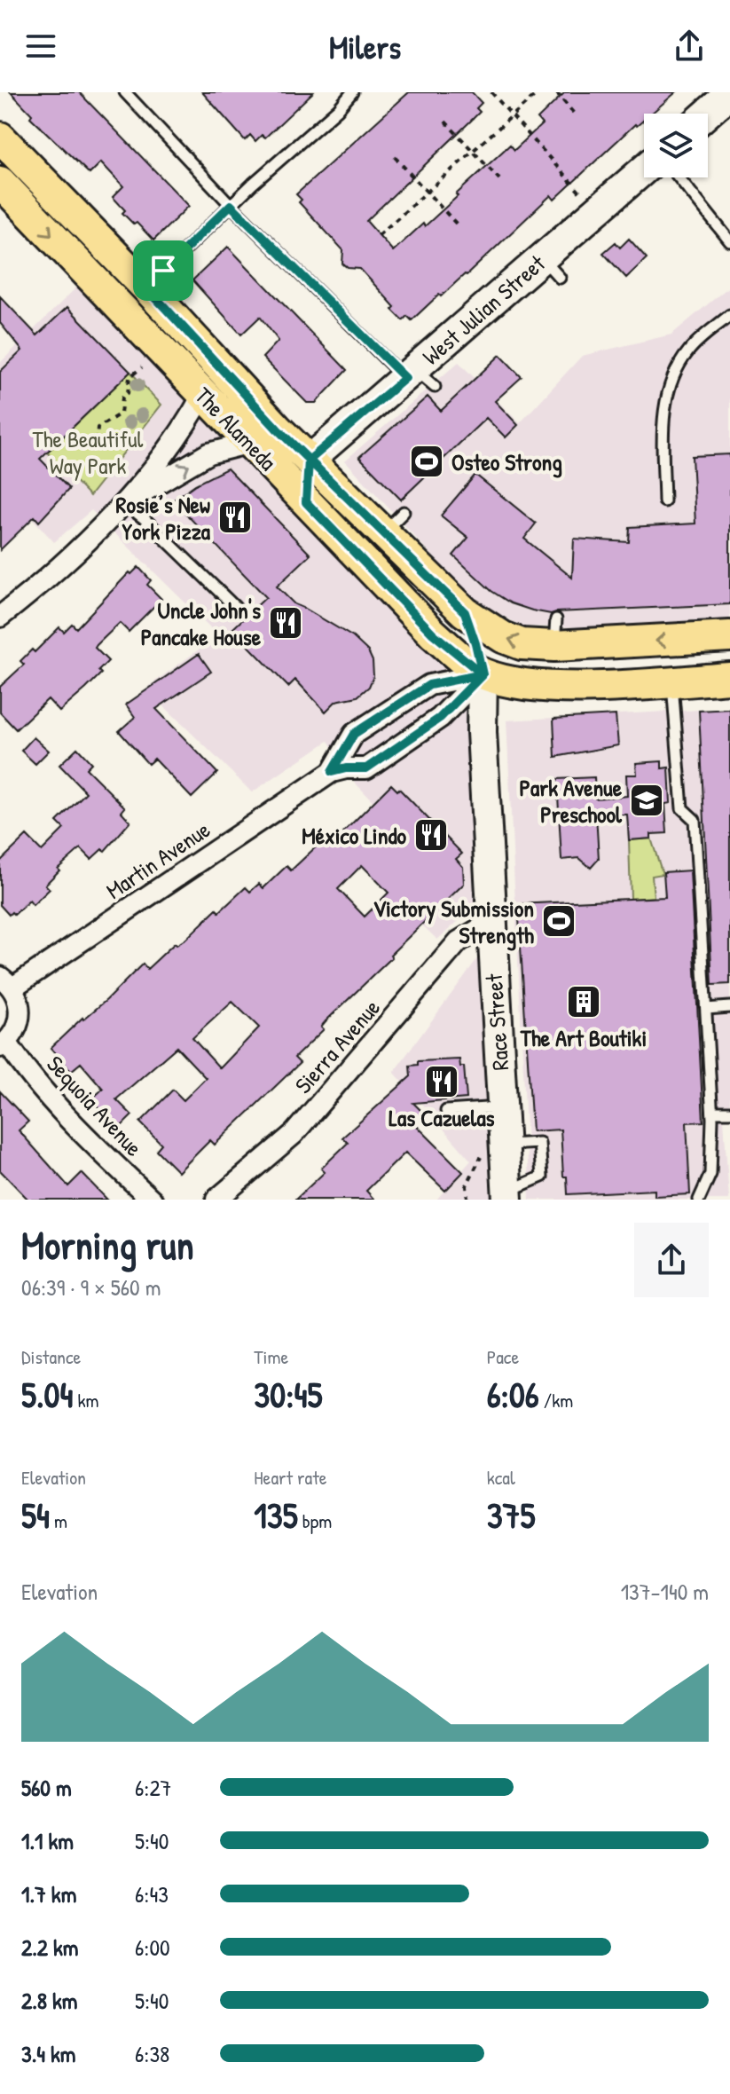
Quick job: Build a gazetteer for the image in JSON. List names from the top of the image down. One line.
{"streets":{"main road":["West Julian Street","The Alameda","Race Street"],"street":["Martin Avenue","Sierra Avenue","Sequoia Avenue"]},"crossings":[["West Julian Street","The Alameda"],["The Alameda","Martin Avenue"],["The Alameda","Race Street"],["Martin Avenue","Race Street"],["Race Street","Sierra Avenue"]],"parks":["The Beautiful Way Park"],"places":{"sports":["Osteo Strong","Victory Submission Strength"],"restaurant":["Rosie’s New York Pizza","Uncle John's Pancake House","México Lindo","Las Cazuelas"],"school or university":["Park Avenue Preschool"],"building":["The Art Boutiki"]},"page":{"header":"Milers","heading":["Morning run","06:39 · 9 × 560 m"],"stats":[["Distance","5.04 km"],["Time","30:45"],["Pace","6:06 /km"],["Elevation","54 m"],["Heart rate","135 bpm"],["kcal","375"]],"chart":["Elevation","137–140 m"],"list":[{"name":"560 m","note":"6:27"},{"name":"1.1 km","note":"5:40"},{"name":"1.7 km","note":"6:43"},{"name":"2.2 km","note":"6:00"},{"name":"2.8 km","note":"5:40"},{"name":"3.4 km","note":"6:38"}]}}
